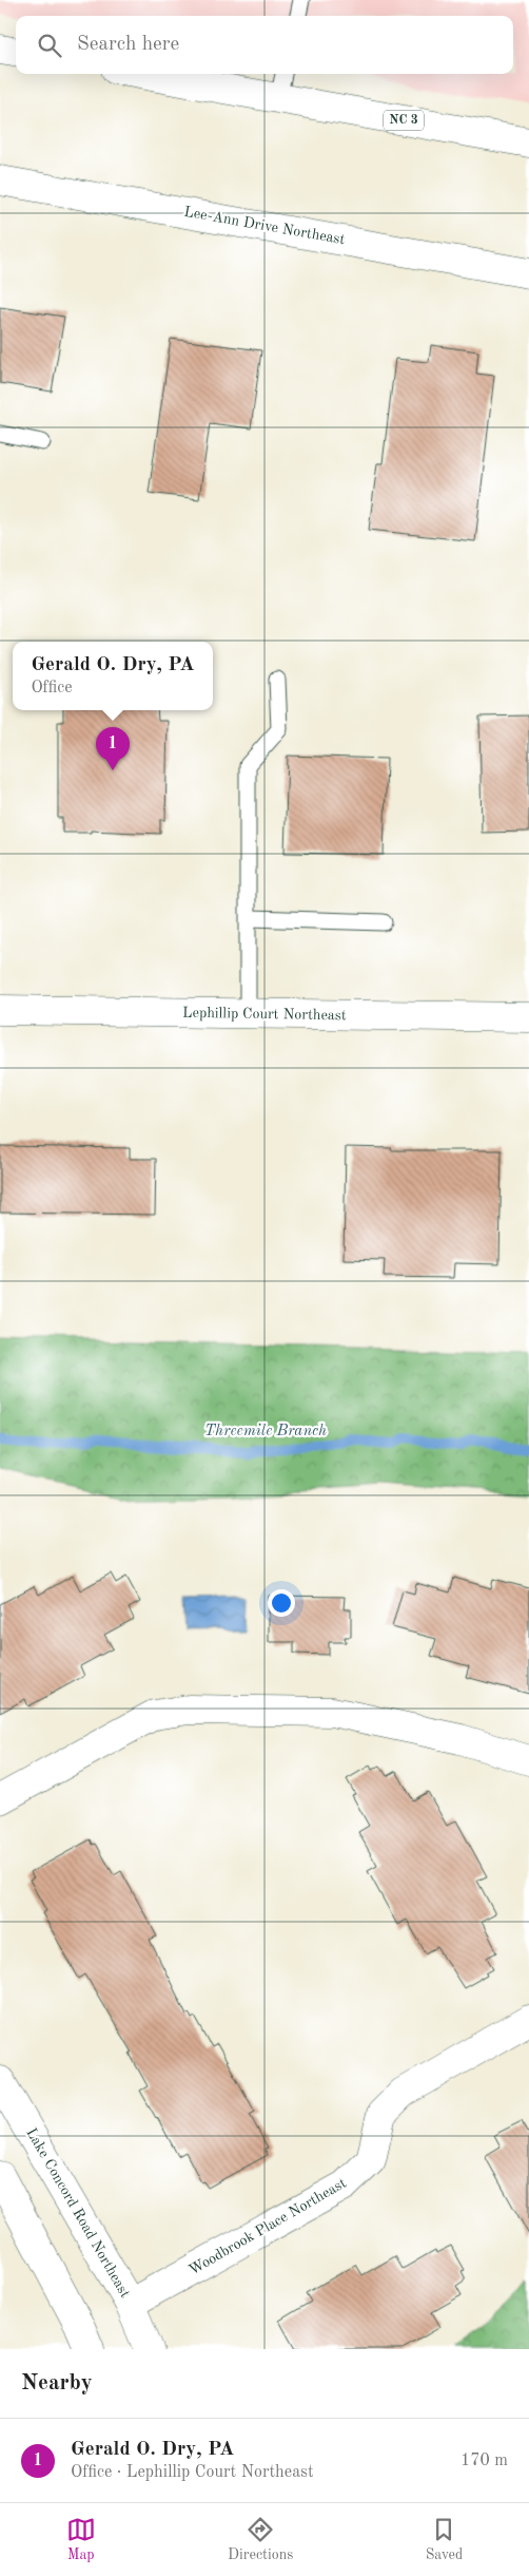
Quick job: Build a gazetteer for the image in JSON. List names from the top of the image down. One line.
{"streets":{"street":["NC 3","Lee-Ann Drive Northeast","Lephillip Court Northeast","Lake Concord Road Northeast","Woodbrook Place Northeast"]},"crossings":[["Lake Concord Road Northeast","Woodbrook Place Northeast"]],"water":["Threemile Branch"],"page":{"search":"Search here","popup":["Gerald O. Dry, PA","Office"],"pins":"1","heading":"Nearby","list":[{"mark":"1","name":"Gerald O. Dry, PA","note":"Office · Lephillip Court Northeast","value":"170 m"}],"nav":["Map","Directions","Saved"]}}
